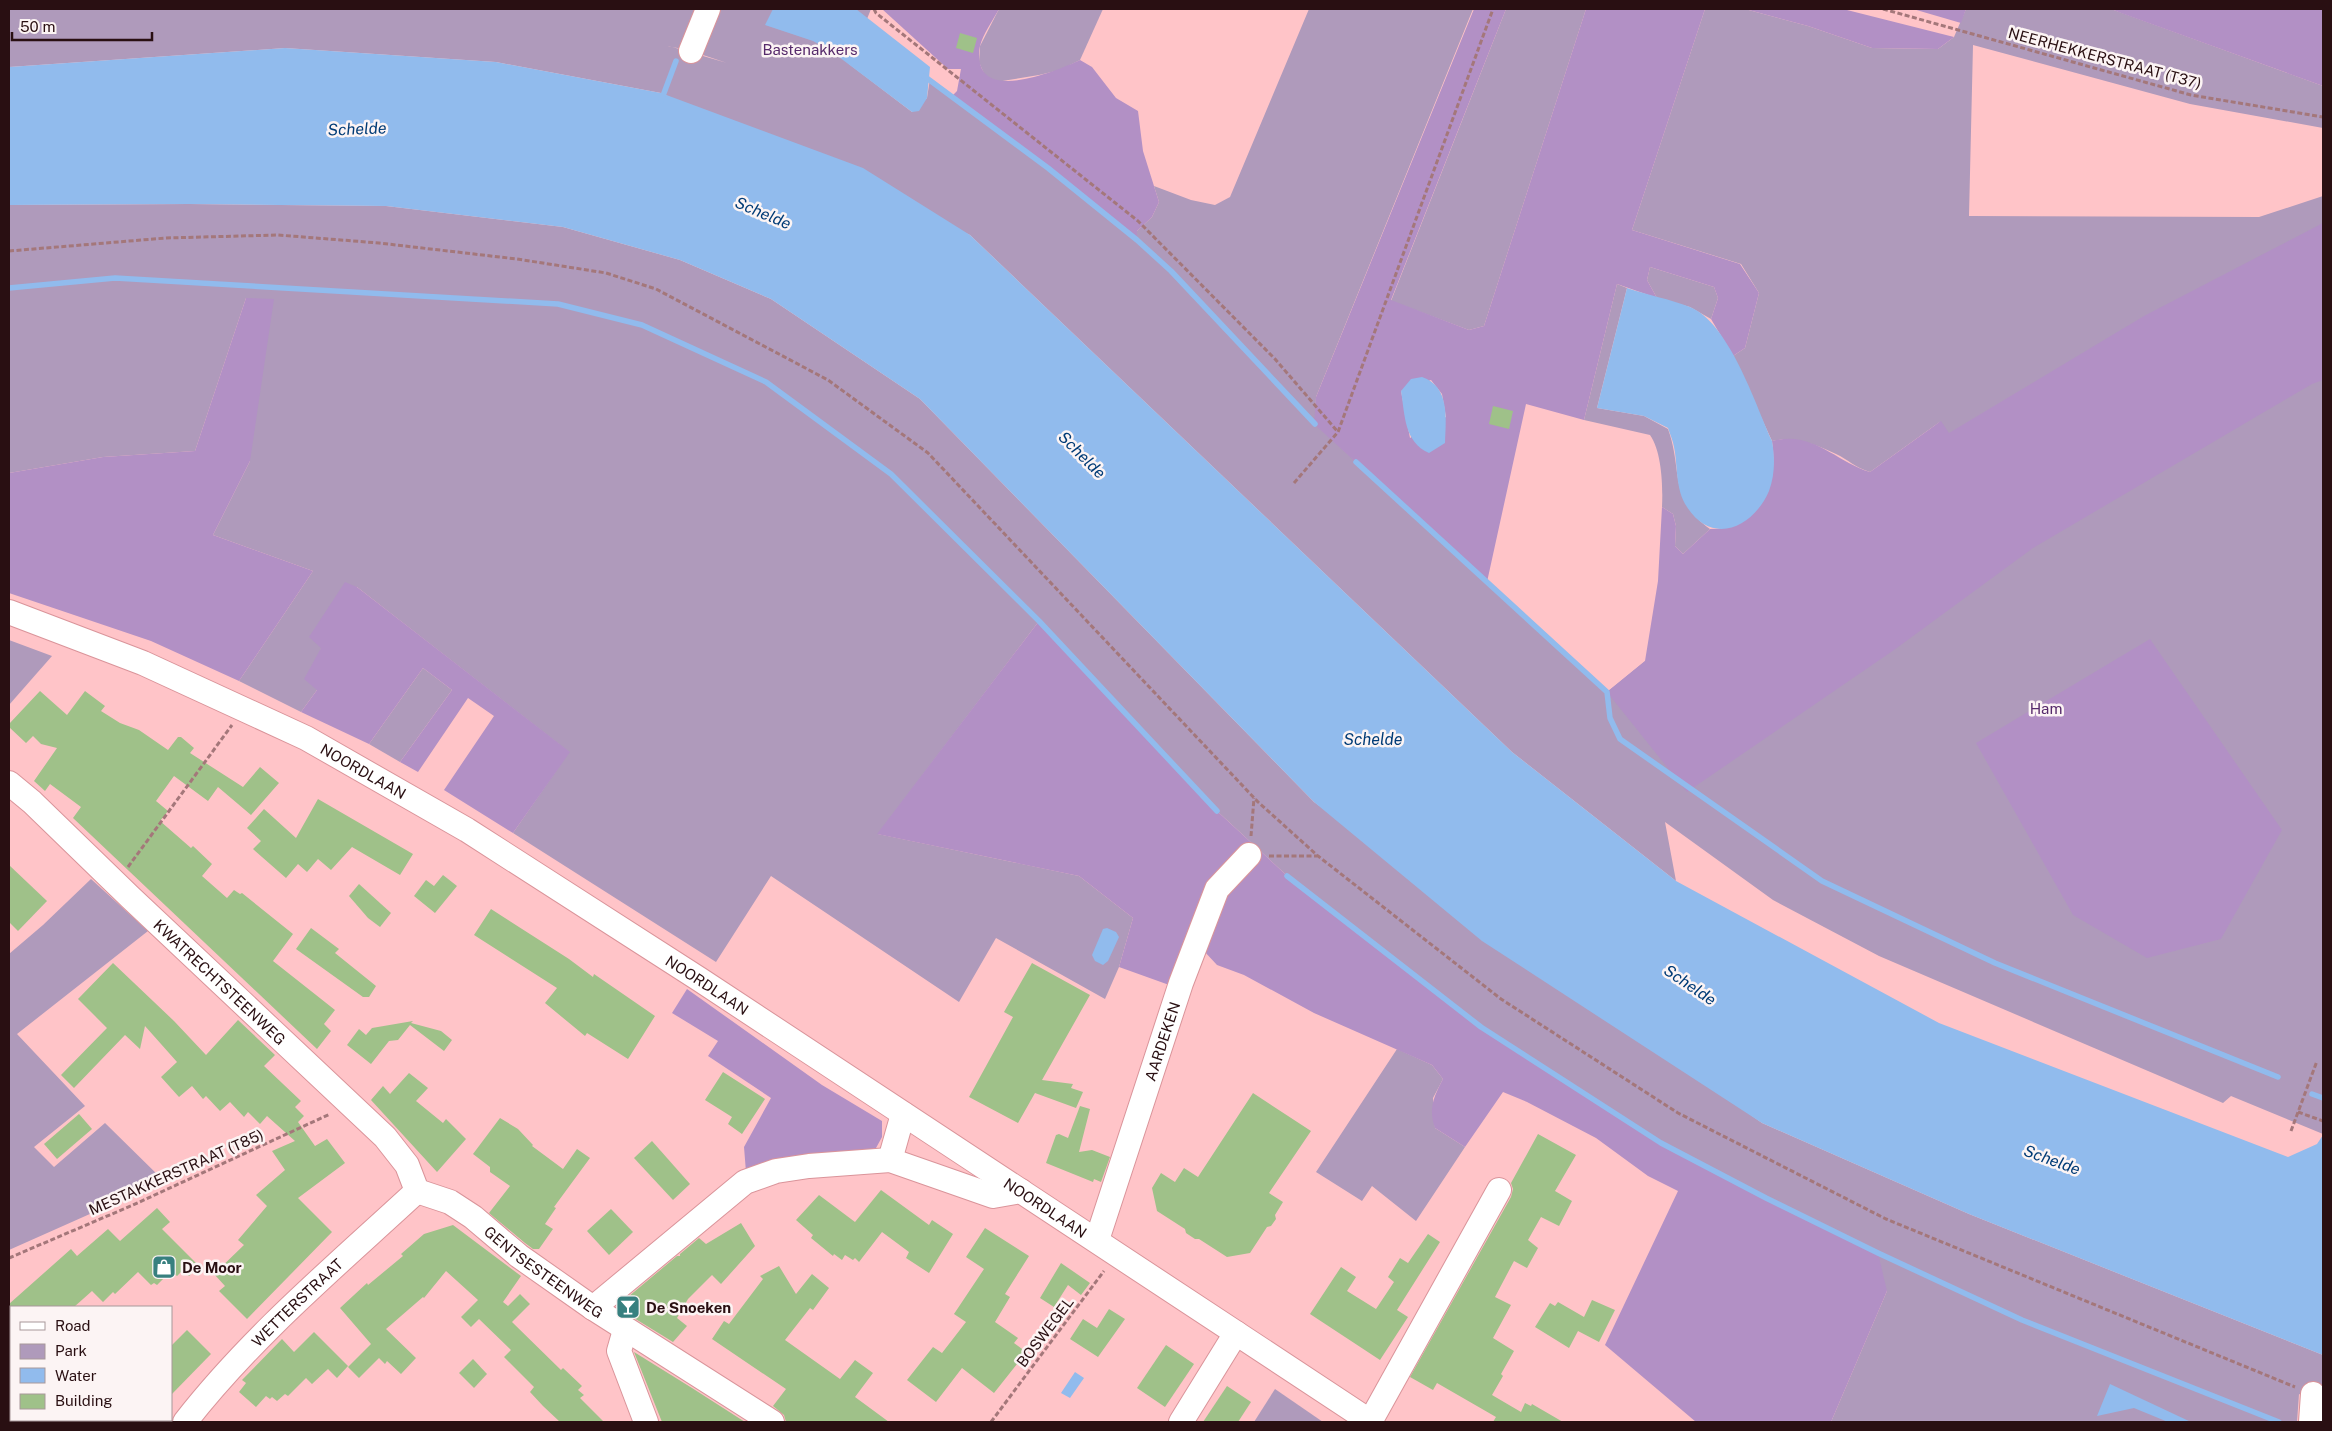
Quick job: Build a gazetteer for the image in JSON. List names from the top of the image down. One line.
{"streets":{"street":["NOORDLAAN","KWATRECHTSTEENWEG","AARDEKEN","GENTSESTEENWEG","WETTERSTRAAT"],"path":["NEERHEKKERSTRAAT (T37)","MESTAKKERSTRAAT (T85)","BOSWEGEL"]},"crossings":[["NOORDLAAN","AARDEKEN"],["NOORDLAAN","BOSWEGEL"],["KWATRECHTSTEENWEG","MESTAKKERSTRAAT (T85)"],["KWATRECHTSTEENWEG","GENTSESTEENWEG"],["KWATRECHTSTEENWEG","WETTERSTRAAT"],["GENTSESTEENWEG","WETTERSTRAAT"]],"water":["Schelde"],"parks":["Bastenakkers","Ham"],"places":{"shop":["De Moor"],"bar":["De Snoeken"]},"legend":["Road","Park","Water","Building"],"scale_bar":"50 m"}
